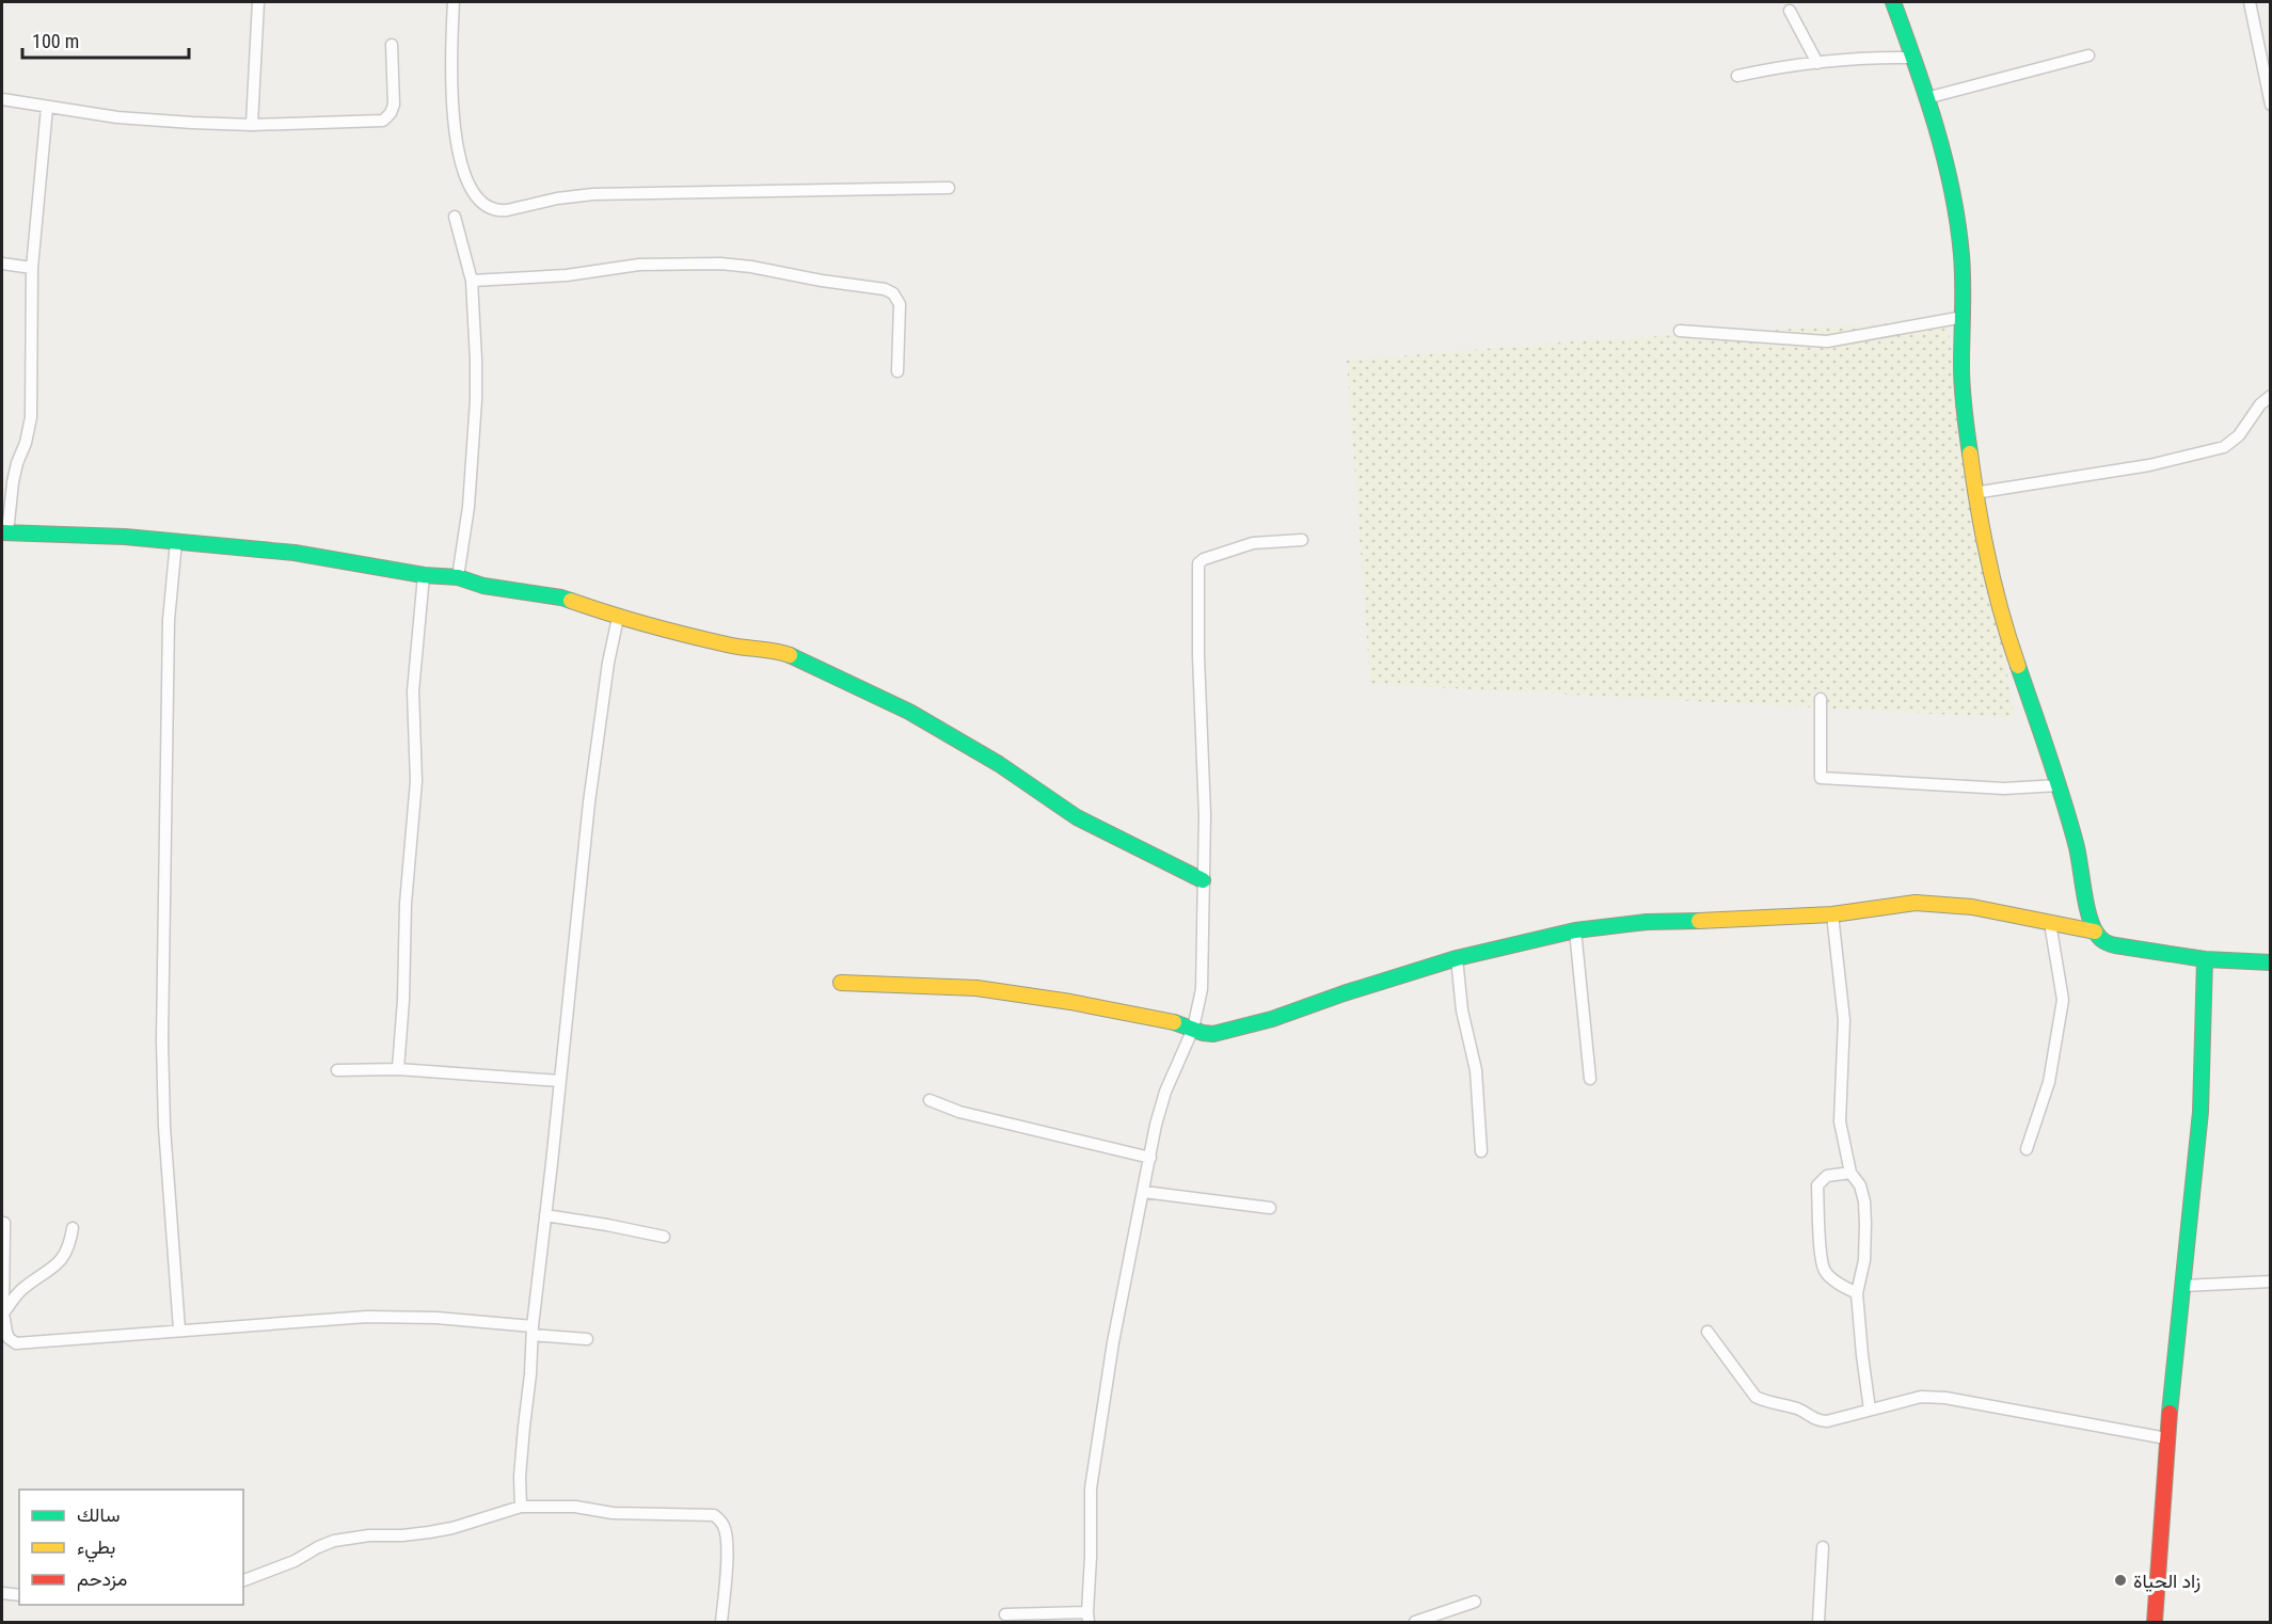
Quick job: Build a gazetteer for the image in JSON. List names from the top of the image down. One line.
{"places":["زاد الحياة"],"legend":["سالك","بطيء","مزدحم"],"scale_bar":"100 m"}
